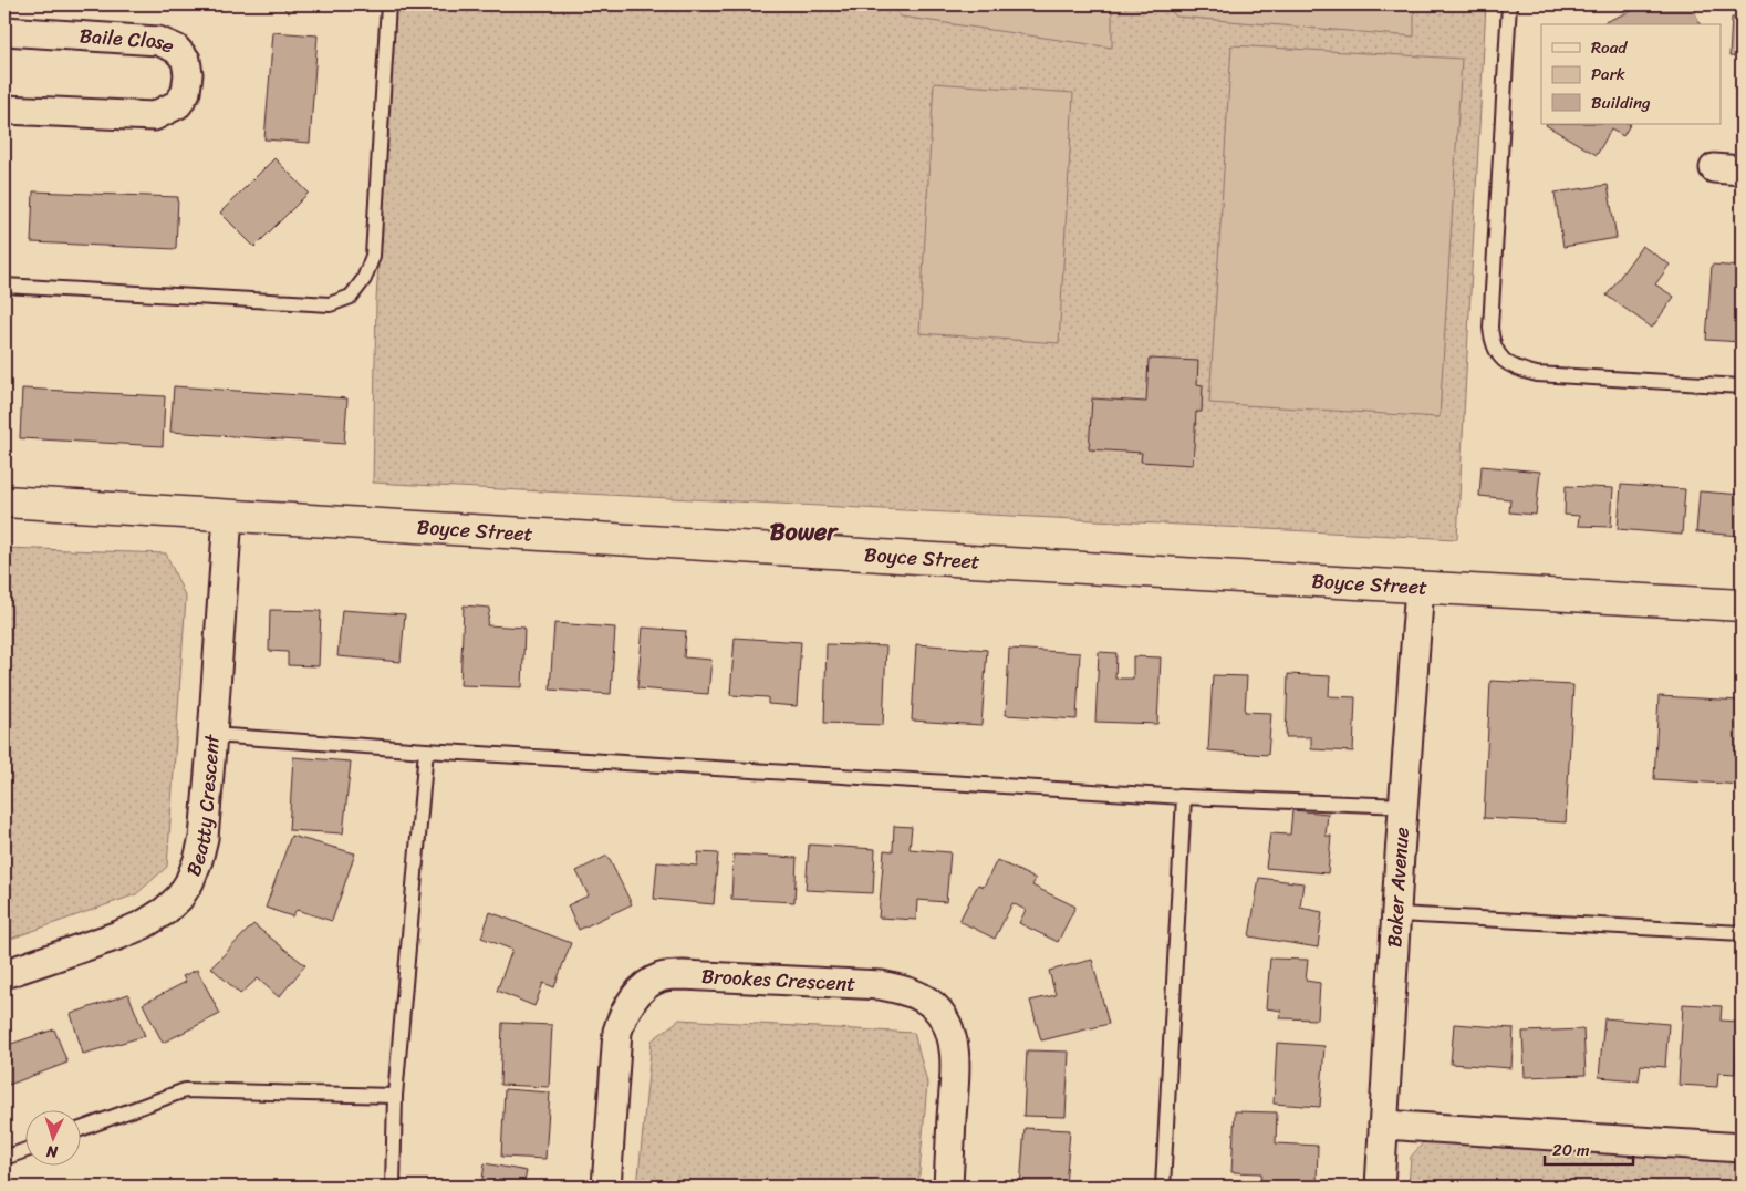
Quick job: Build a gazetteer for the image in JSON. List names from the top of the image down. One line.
{"streets":{"street":["Baile Close","Boyce Street","Beatty Crescent","Baker Avenue","Brookes Crescent"]},"crossings":[["Boyce Street","Beatty Crescent"],["Boyce Street","Baker Avenue"]],"districts":["Bower"],"legend":["Road","Park","Building"],"scale_bar":"20 m","north":"bottom"}
